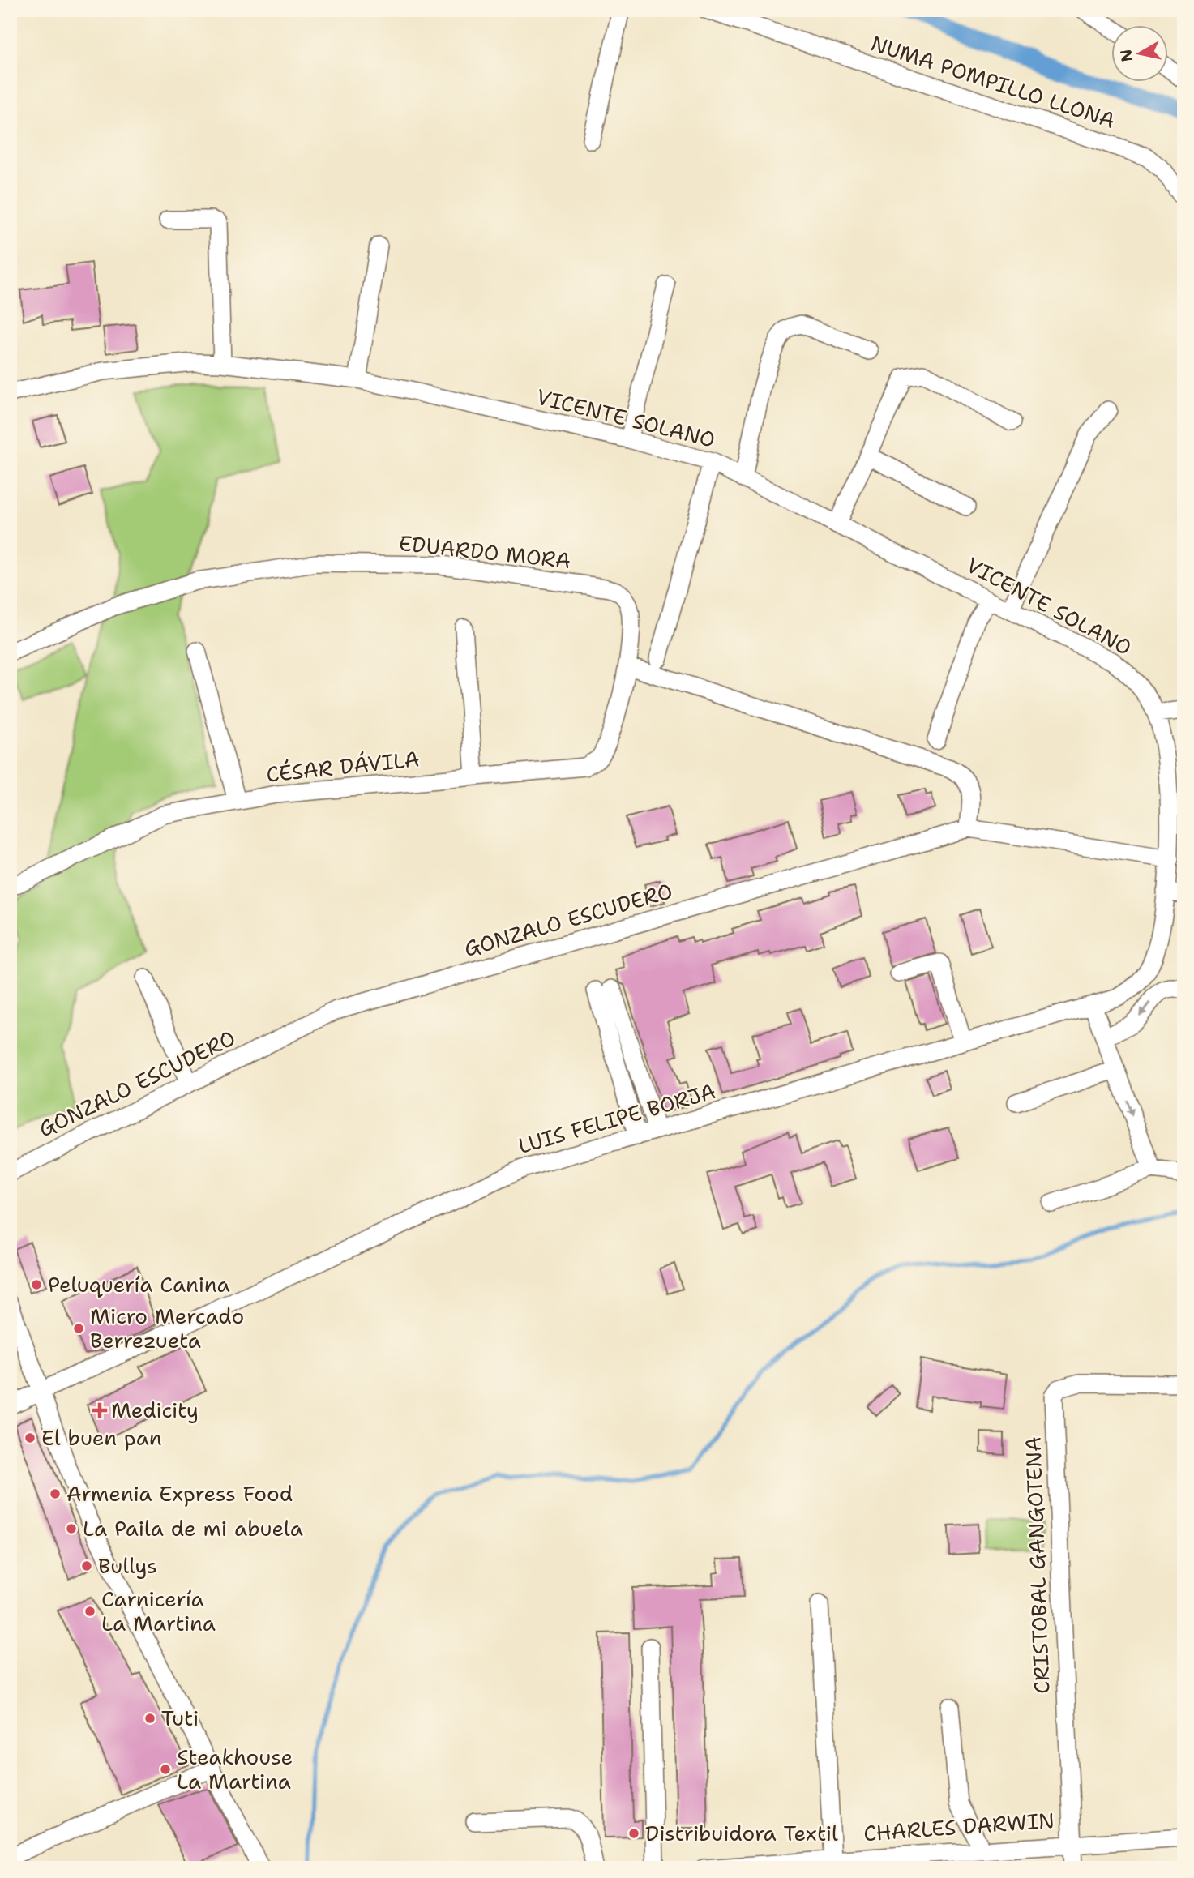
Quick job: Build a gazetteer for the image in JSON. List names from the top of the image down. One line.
{"streets":{"street":["NUMA POMPILLO LLONA","VICENTE SOLANO","EDUARDO MORA","CÉSAR DÁVILA","GONZALO ESCUDERO","LUIS FELIPE BORJA","CRISTOBAL GANGOTENA","CHARLES DARWIN"]},"crossings":[["VICENTE SOLANO","GONZALO ESCUDERO"],["VICENTE SOLANO","LUIS FELIPE BORJA"],["EDUARDO MORA","CÉSAR DÁVILA"],["GONZALO ESCUDERO","LUIS FELIPE BORJA"],["CRISTOBAL GANGOTENA","CHARLES DARWIN"]],"places":{"other":["Peluquería Canina","Micro Mercado Berrezueta","El buen pan","Armenia Express Food","La Paila de mi abuela","Bullys","Carnicería La Martina","Tuti","Steakhouse La Martina","Distribuidora Textil"],"health":["Medicity"]},"north":"left"}
